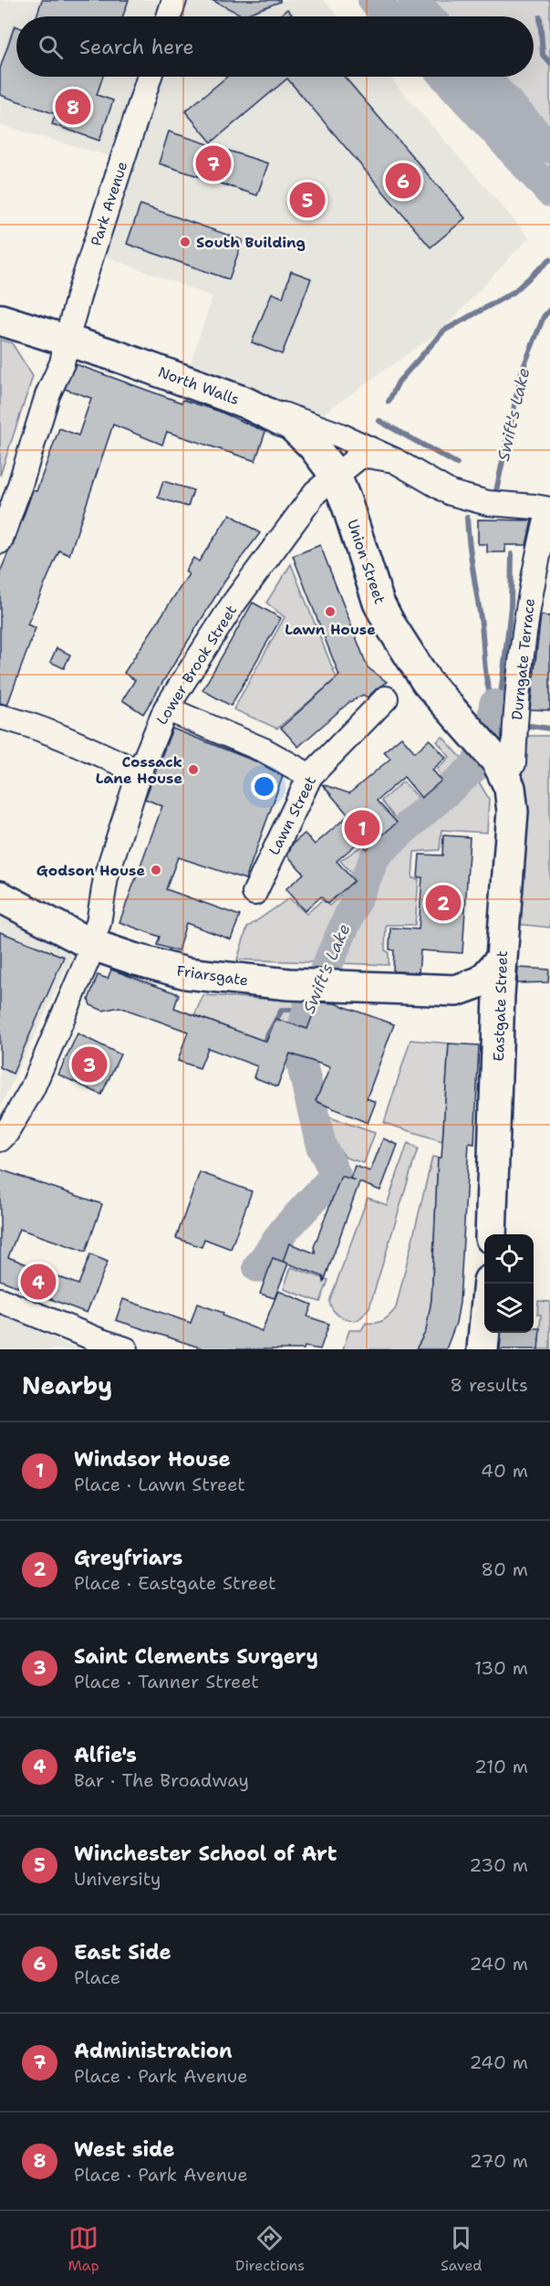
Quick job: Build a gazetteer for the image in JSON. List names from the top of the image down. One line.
{"streets":{"main road":["North Walls","Union Street","Friarsgate","Eastgate Street"],"street":["Park Avenue","Durngate Terrace","Lower Brook Street","Lawn Street"]},"crossings":[["Park Avenue","North Walls"],["North Walls","Union Street"],["North Walls","Durngate Terrace"],["North Walls","Lower Brook Street"],["Union Street","Durngate Terrace"],["Union Street","Lower Brook Street"],["Union Street","Eastgate Street"],["Durngate Terrace","Eastgate Street"],["Lower Brook Street","Friarsgate"],["Friarsgate","Eastgate Street"]],"water":["Swift's Lake"],"places":["South Building","Lawn House","Cossack Lane House","Godson House"],"page":{"search":"Search here","pins":["8","7","6","5","1","2","3","4"],"heading":["Nearby","8 results"],"list":[{"mark":"1","name":"Windsor House","note":"Place · Lawn Street","value":"40 m"},{"mark":"2","name":"Greyfriars","note":"Place · Eastgate Street","value":"80 m"},{"mark":"3","name":"Saint Clements Surgery","note":"Place · Tanner Street","value":"130 m"},{"mark":"4","name":"Alfie's","note":"Bar · The Broadway","value":"210 m"},{"mark":"5","name":"Winchester School of Art","note":"University","value":"230 m"},{"mark":"6","name":"East Side","note":"Place","value":"240 m"},{"mark":"7","name":"Administration","note":"Place · Park Avenue","value":"240 m"},{"mark":"8","name":"West side","note":"Place · Park Avenue","value":"270 m"}],"nav":["Map","Directions","Saved"]}}
